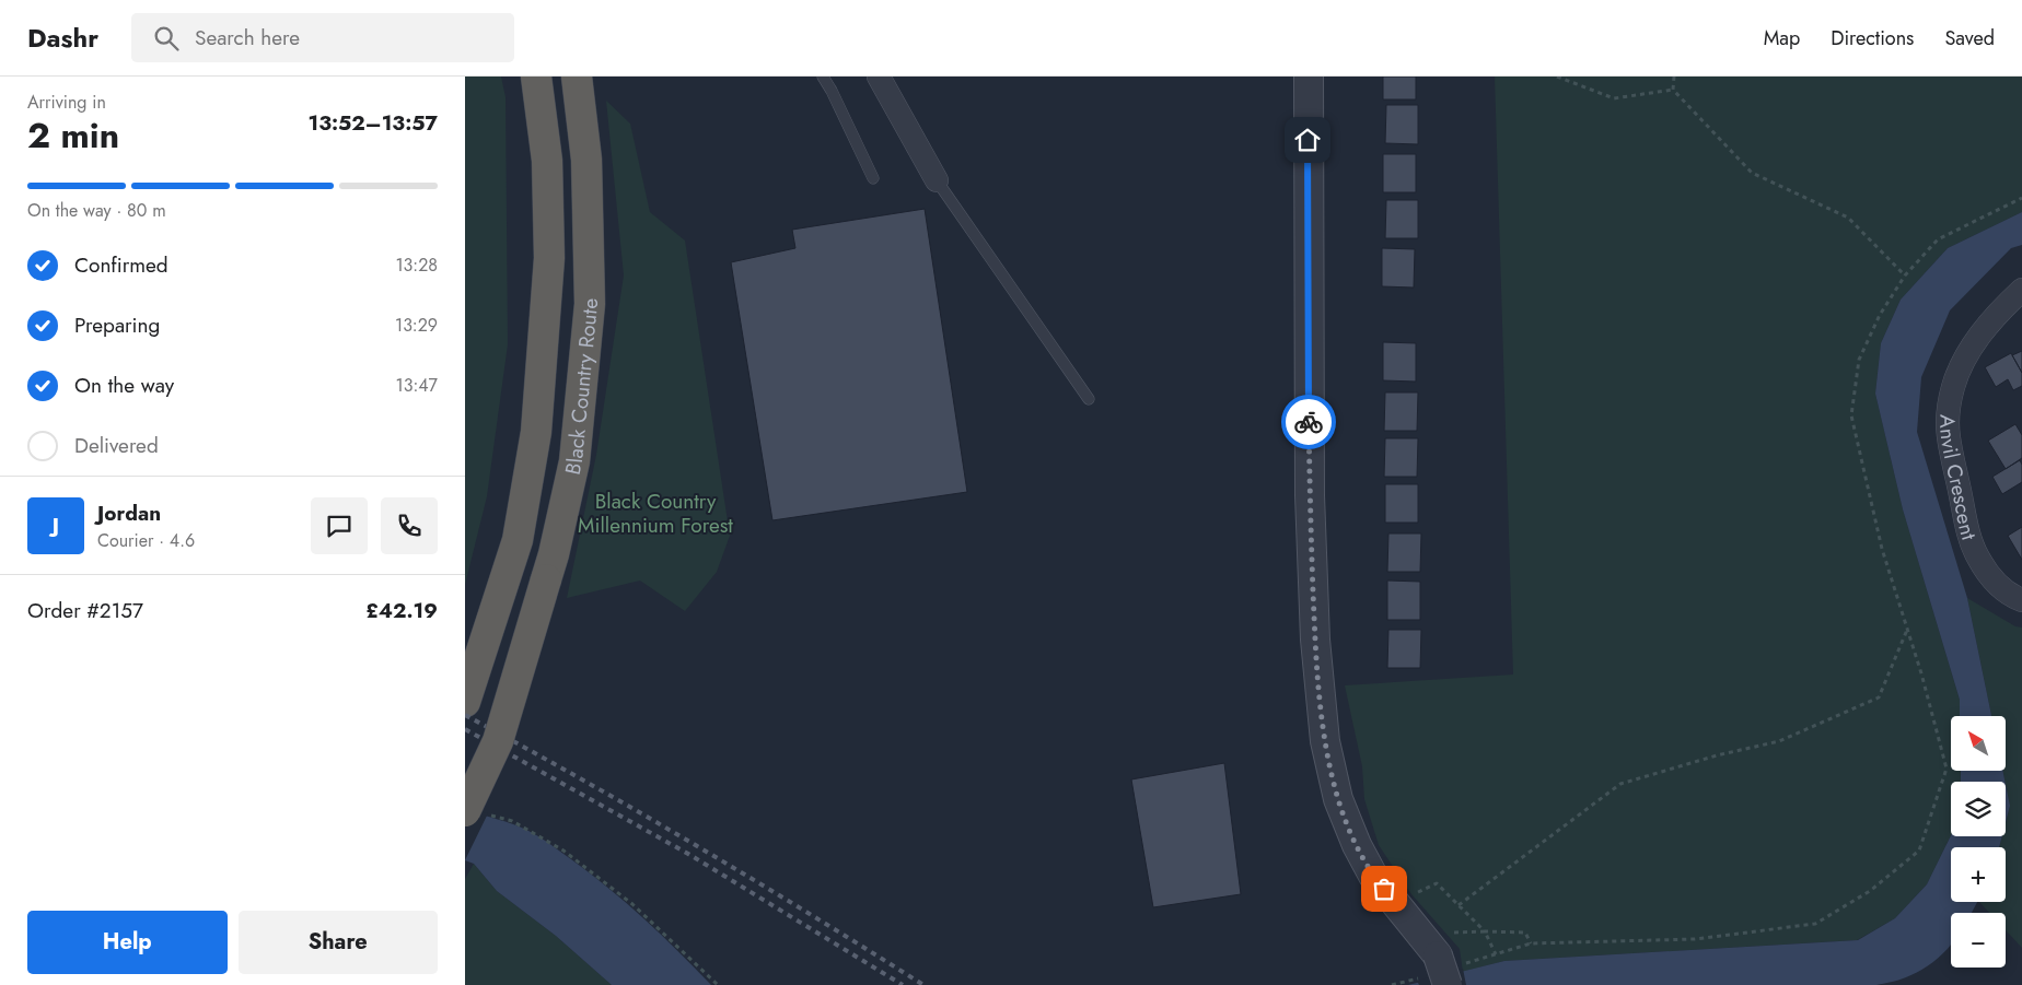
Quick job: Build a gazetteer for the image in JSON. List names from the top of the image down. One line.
{"streets":{"highway":["Black Country Route"],"street":["Anvil Crescent"]},"parks":["Black Country Millennium Forest"],"north":"top left","page":{"header":"Dashr","search":"Search here","nav":["Map","Directions","Saved"],"heading":["2 min","Arriving in","13:52–13:57"],"panel":["Jordan","Courier · 4.6","Order #2157","£42.19"],"bar":"On the way · 80 m","list":[["Confirmed","13:28"],["Preparing","13:29"],["On the way","13:47"],"Delivered"],"round":"J","map_buttons":["+","−"],"buttons":["Help","Share"]}}
